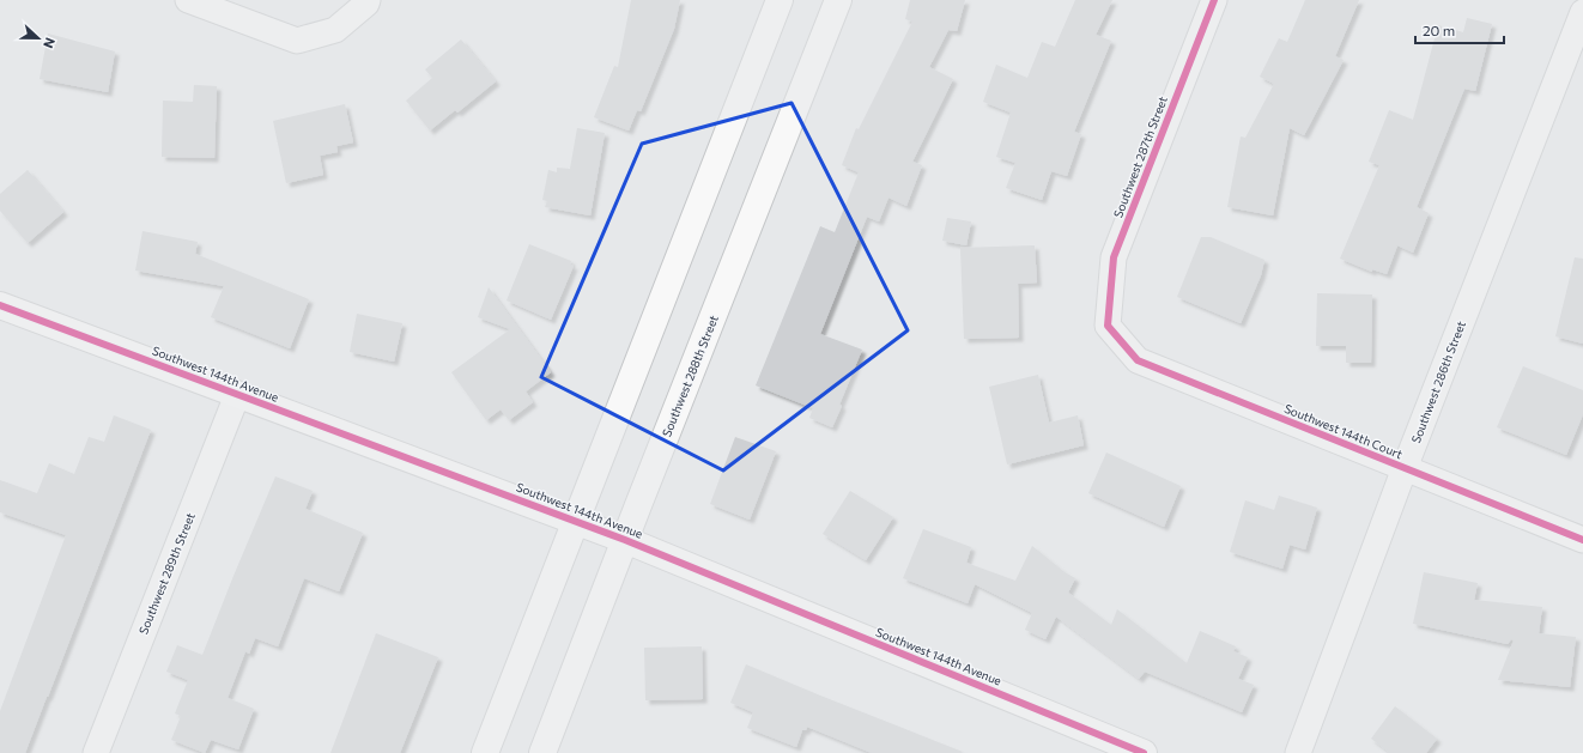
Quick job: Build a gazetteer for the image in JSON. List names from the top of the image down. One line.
{"streets":{"main road":["Southwest 144th Avenue","Southwest 288th Street"],"street":["Southwest 287th Street","Southwest 286th Street","Southwest 144th Court","Southwest 289th Street"]},"crossings":[["Southwest 287th Street","Southwest 144th Court"],["Southwest 144th Avenue","Southwest 288th Street"],["Southwest 144th Avenue","Southwest 289th Street"],["Southwest 286th Street","Southwest 144th Court"]],"scale_bar":"20 m","north":"right"}
